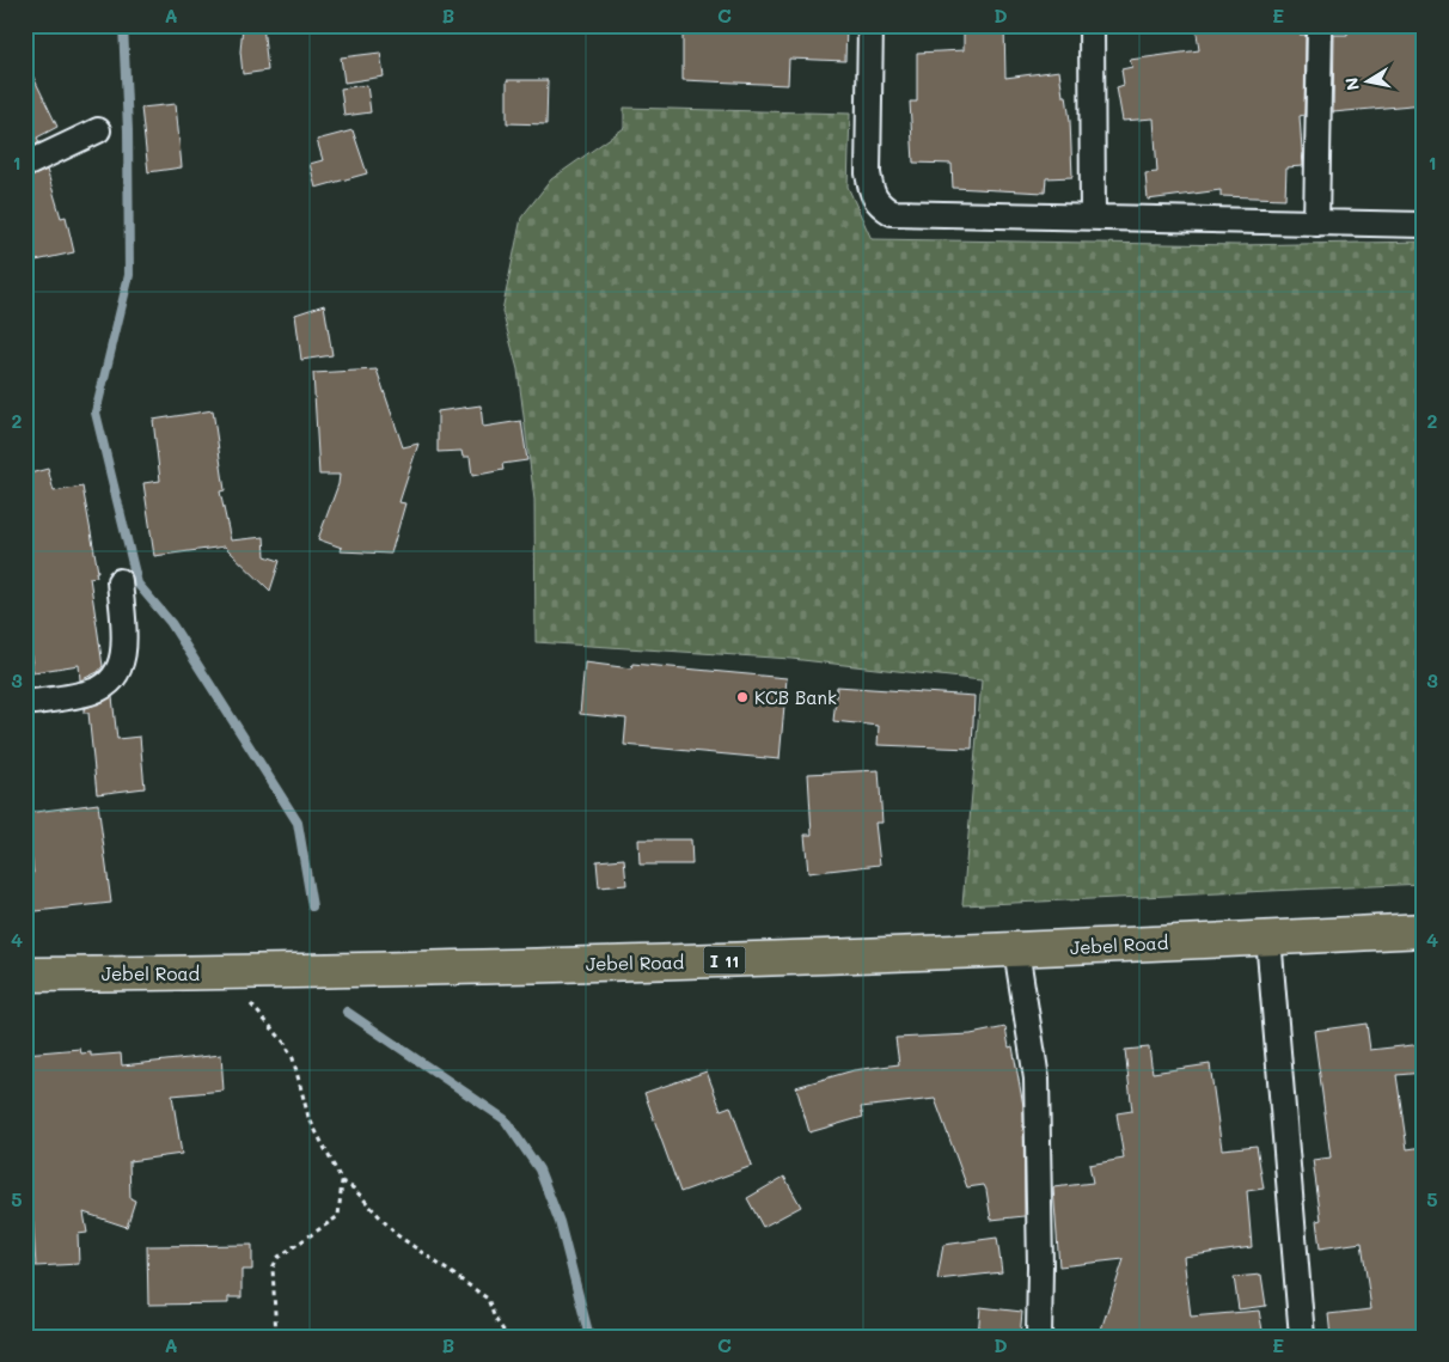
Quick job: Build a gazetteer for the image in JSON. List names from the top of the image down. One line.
{"streets":{"main road":["Jebel Road","I 11"]},"places":["KCB Bank"],"north":"left","grid":{"columns":["A","B","C","D","E"],"rows":["1","2","3","4","5"]}}
